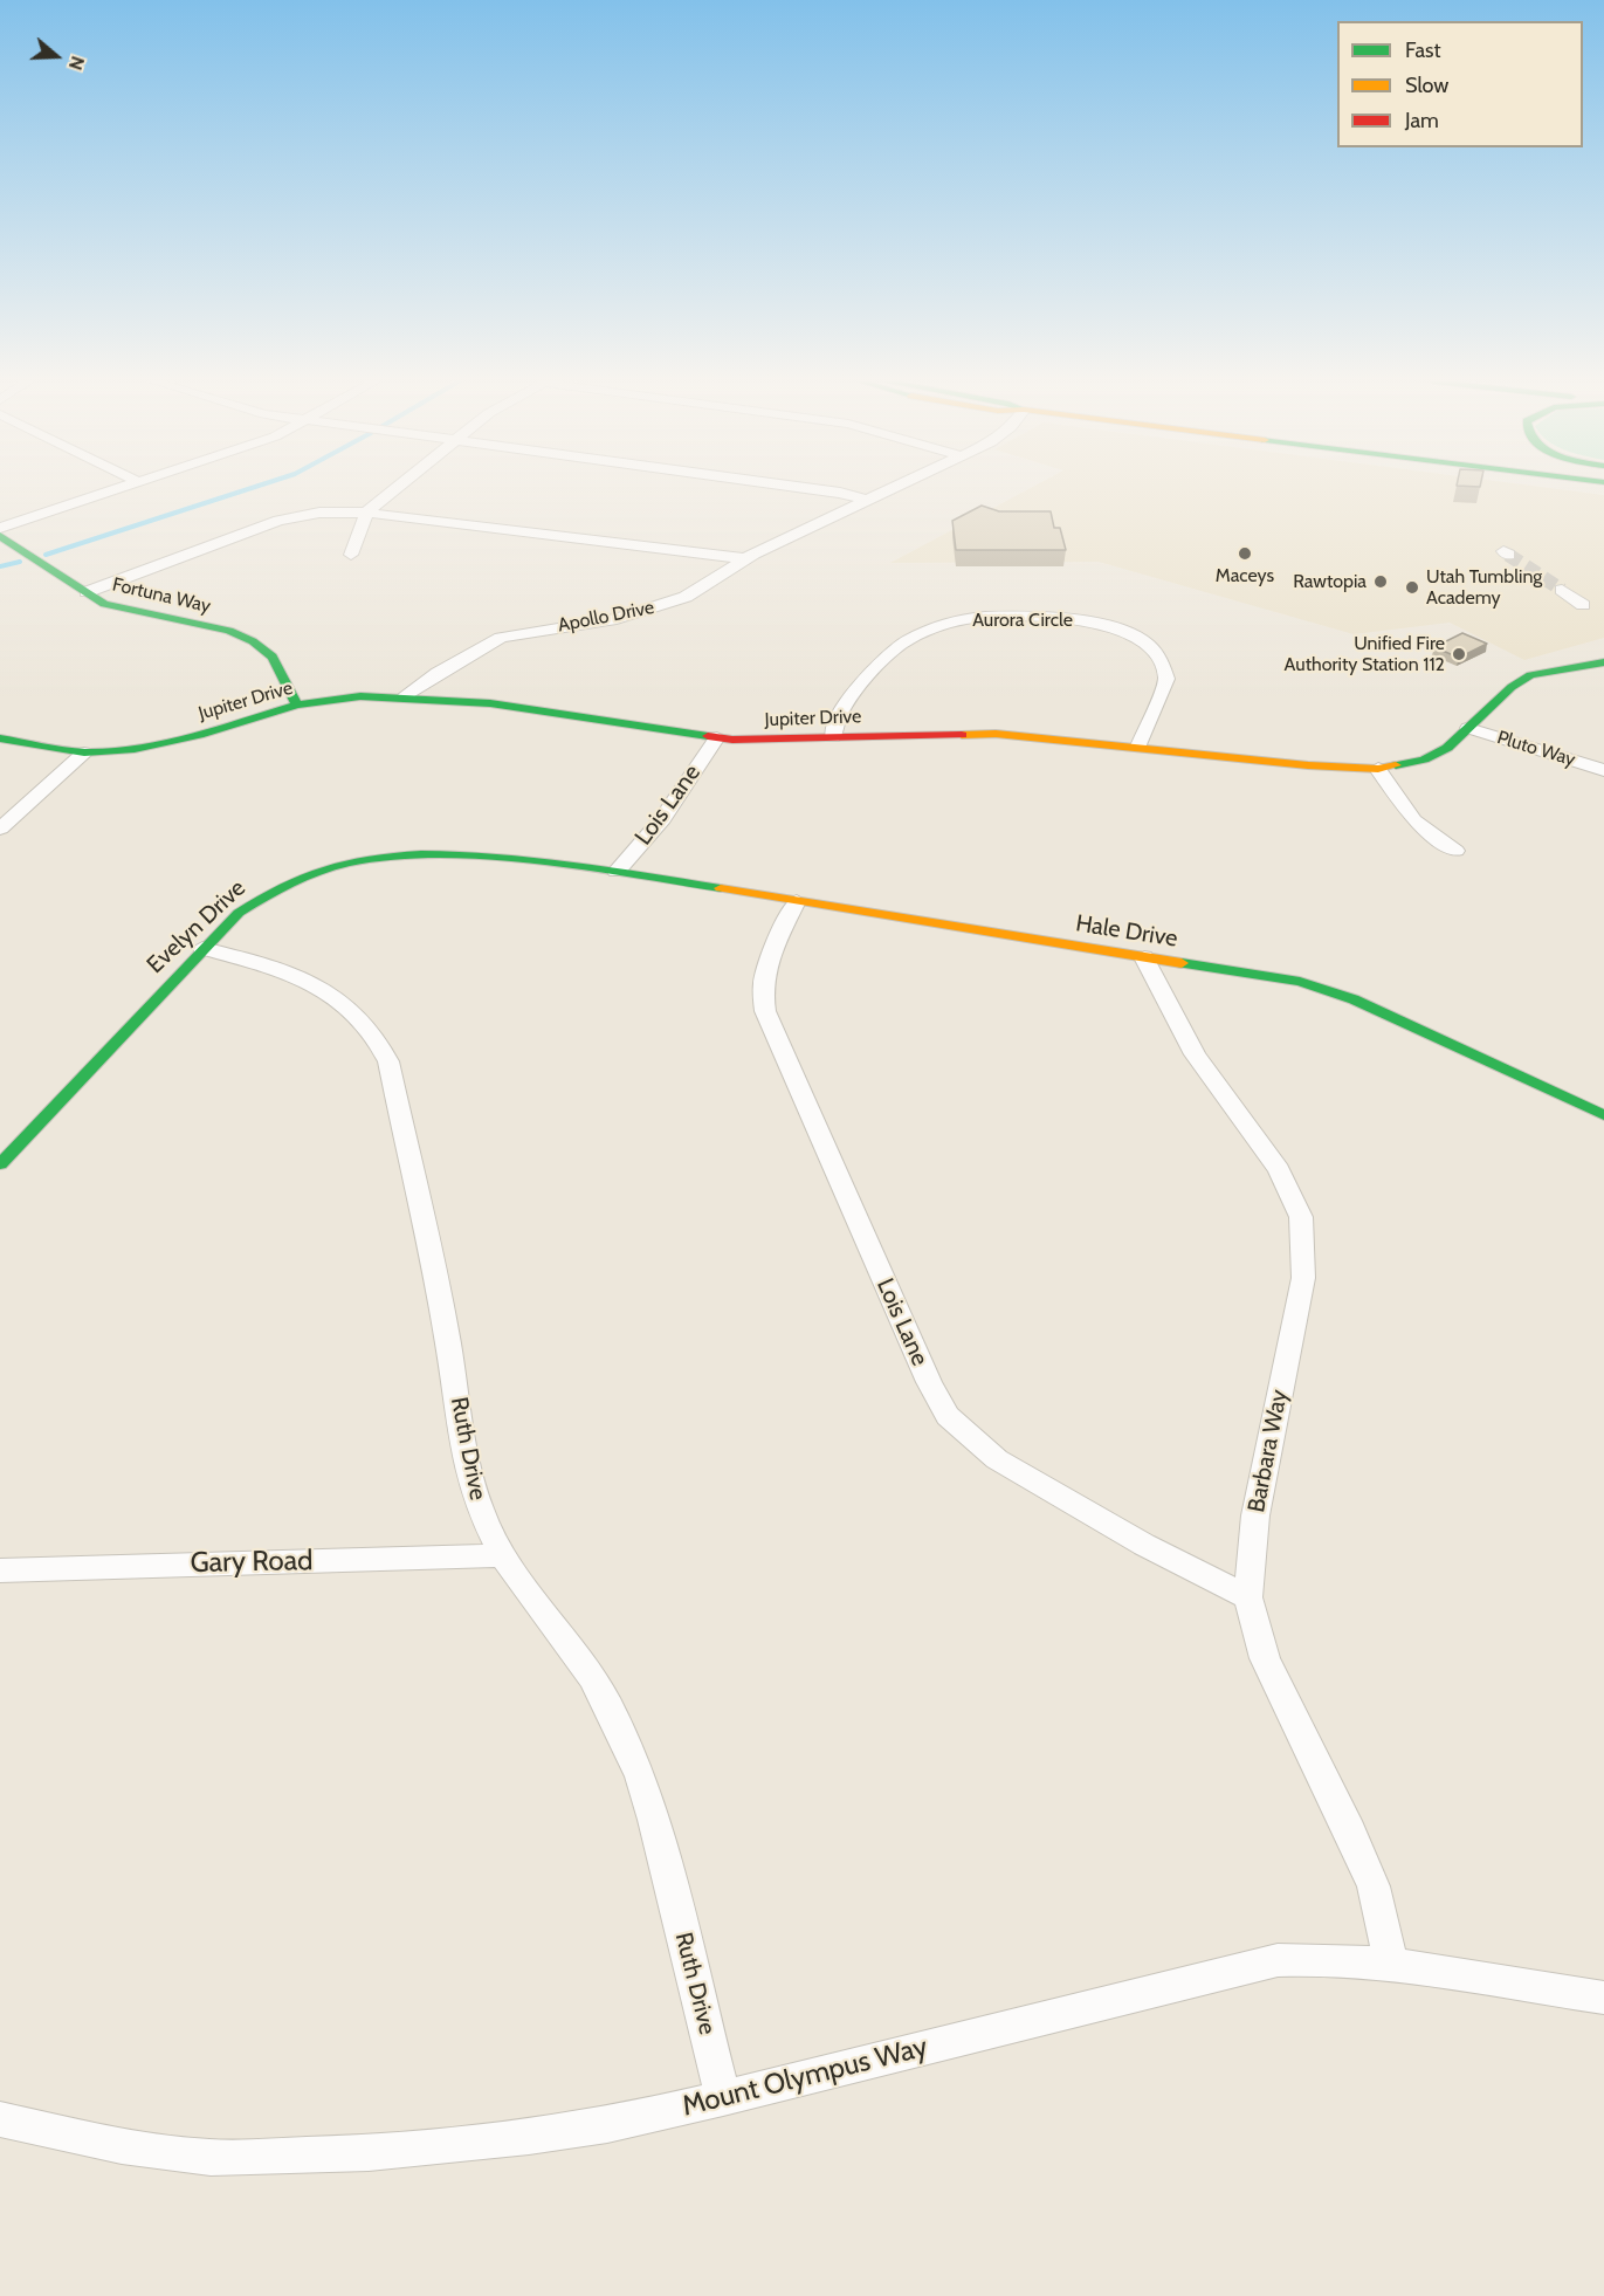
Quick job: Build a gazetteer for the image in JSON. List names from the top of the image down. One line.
{"streets":{"main road":["Fortuna Way","Jupiter Drive","Evelyn Drive","Hale Drive"],"street":["Apollo Drive","Aurora Circle","Pluto Way","Lois Lane","Ruth Drive","Barbara Way","Gary Road","Mount Olympus Way"]},"crossings":[["Fortuna Way","Jupiter Drive"],["Apollo Drive","Jupiter Drive"],["Aurora Circle","Jupiter Drive"],["Jupiter Drive","Pluto Way"],["Jupiter Drive","Lois Lane"],["Lois Lane","Evelyn Drive"],["Lois Lane","Hale Drive"],["Lois Lane","Barbara Way"],["Evelyn Drive","Hale Drive"],["Evelyn Drive","Ruth Drive"],["Hale Drive","Barbara Way"],["Ruth Drive","Gary Road"],["Ruth Drive","Mount Olympus Way"],["Barbara Way","Mount Olympus Way"]],"places":["Maceys","Rawtopia","Utah Tumbling Academy","Unified Fire Authority Station 112"],"legend":["Fast","Slow","Jam"],"north":"right"}
